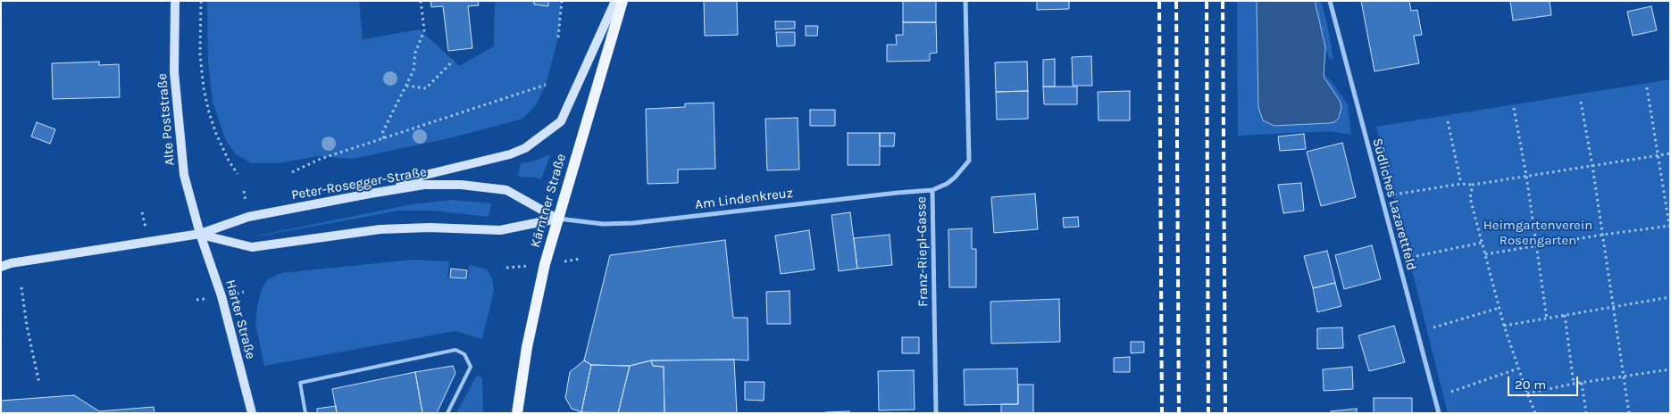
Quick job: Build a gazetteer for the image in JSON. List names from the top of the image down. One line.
{"streets":{"main road":["Alte Poststraße","Peter-Rosegger-Straße","Kärntner Straße","Harter Straße"],"street":["Am Lindenkreuz","Südliches Lazarettfeld","Franz-Riepl-Gasse"]},"crossings":[["Alte Poststraße","Peter-Rosegger-Straße"],["Alte Poststraße","Harter Straße"],["Peter-Rosegger-Straße","Am Lindenkreuz"],["Peter-Rosegger-Straße","Kärntner Straße"],["Peter-Rosegger-Straße","Harter Straße"],["Am Lindenkreuz","Kärntner Straße"],["Am Lindenkreuz","Franz-Riepl-Gasse"]],"parks":["Heimgartenverein Rosengarten"],"scale_bar":"20 m"}
